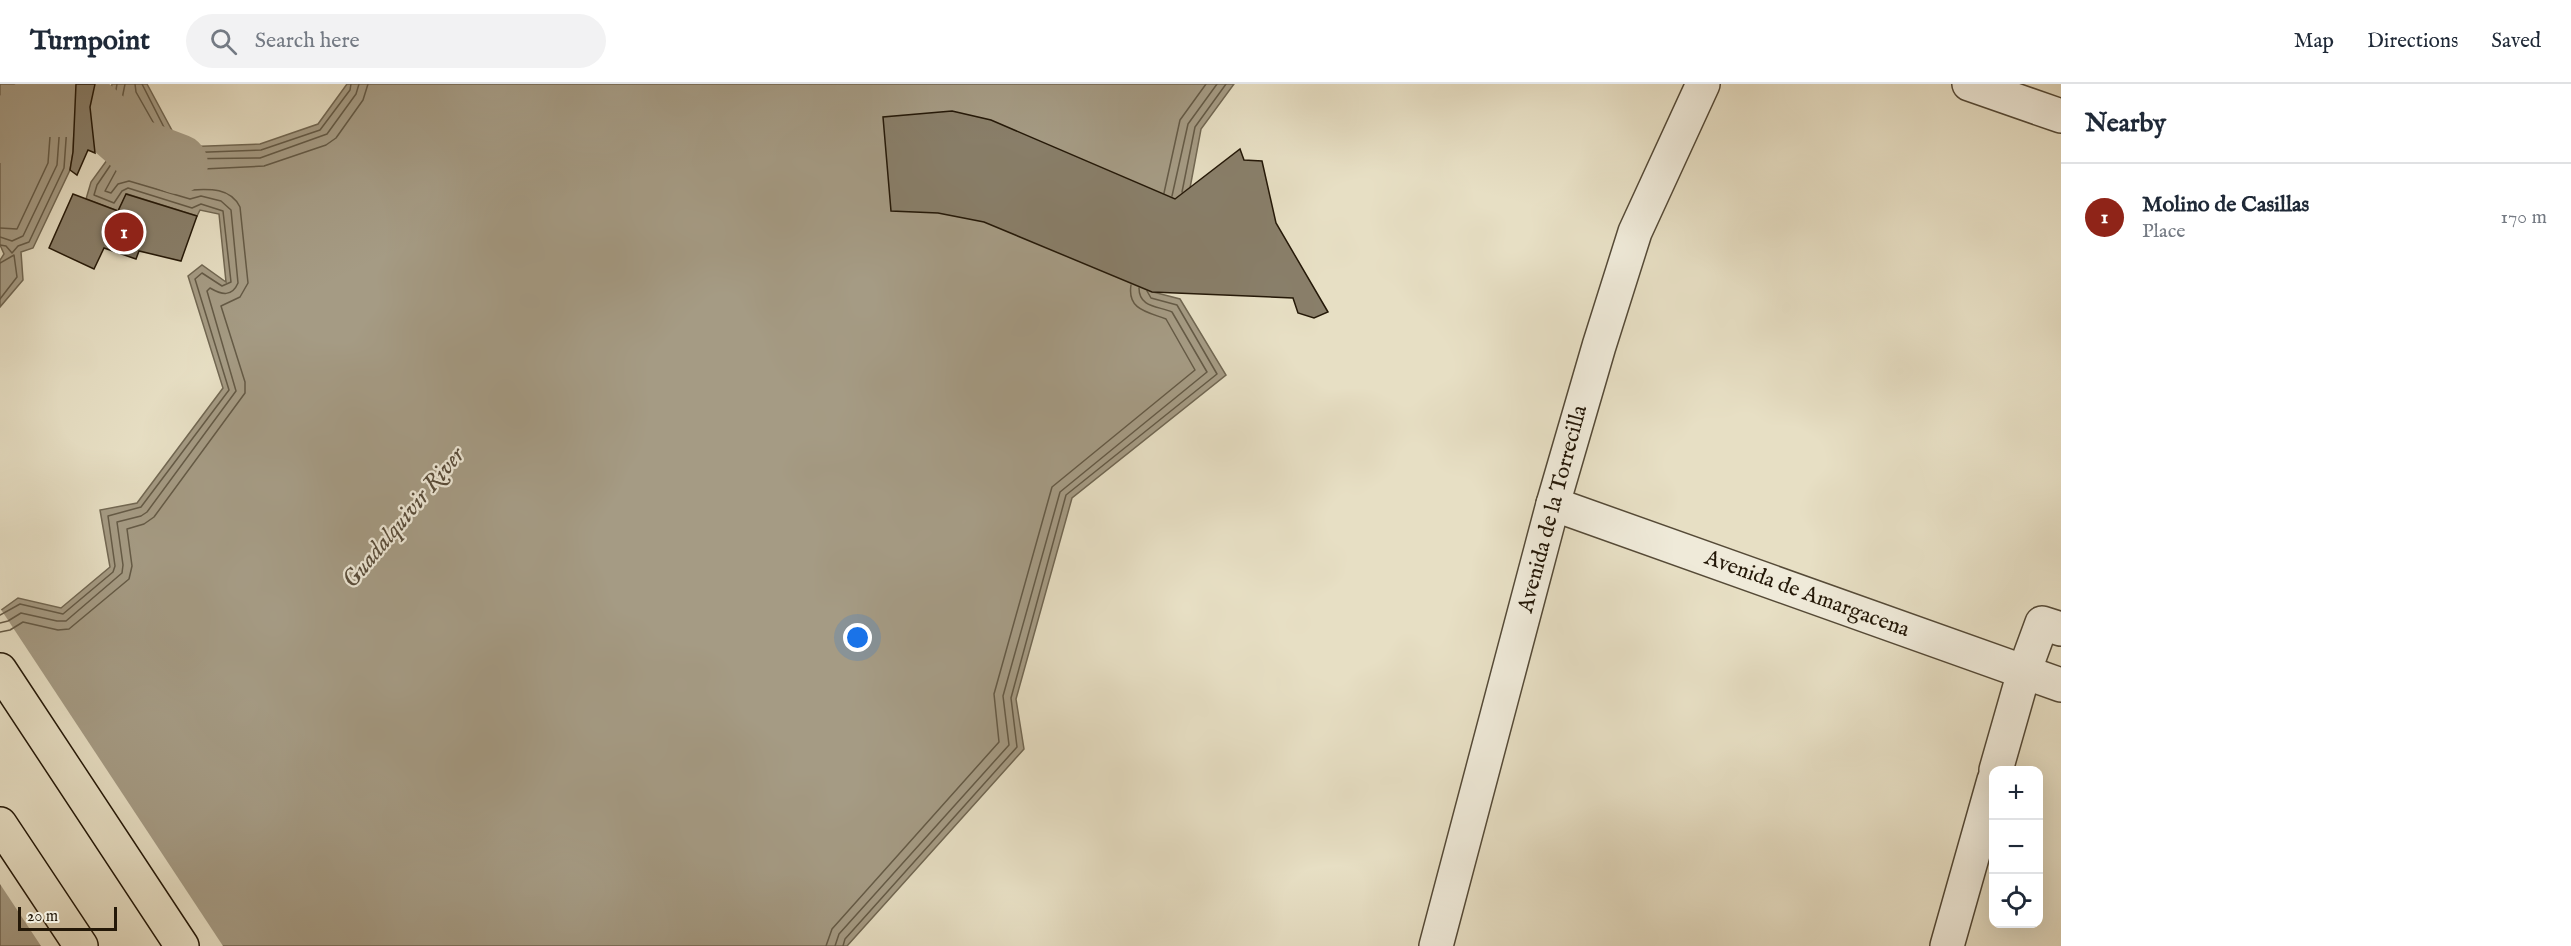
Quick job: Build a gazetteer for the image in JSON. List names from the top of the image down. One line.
{"streets":{"street":["Avenida de la Torrecilla","Avenida de Amargacena"]},"crossings":[["Avenida de la Torrecilla","Avenida de Amargacena"]],"water":["Guadalquivir River"],"scale_bar":"20 m","page":{"header":"Turnpoint","search":"Search here","nav":["Map","Directions","Saved"],"heading":"Nearby","list":[{"mark":"1","name":"Molino de Casillas","note":"Place","value":"170 m"}],"pins":"1","map_buttons":["+","−"],"scale":"20 m"}}
